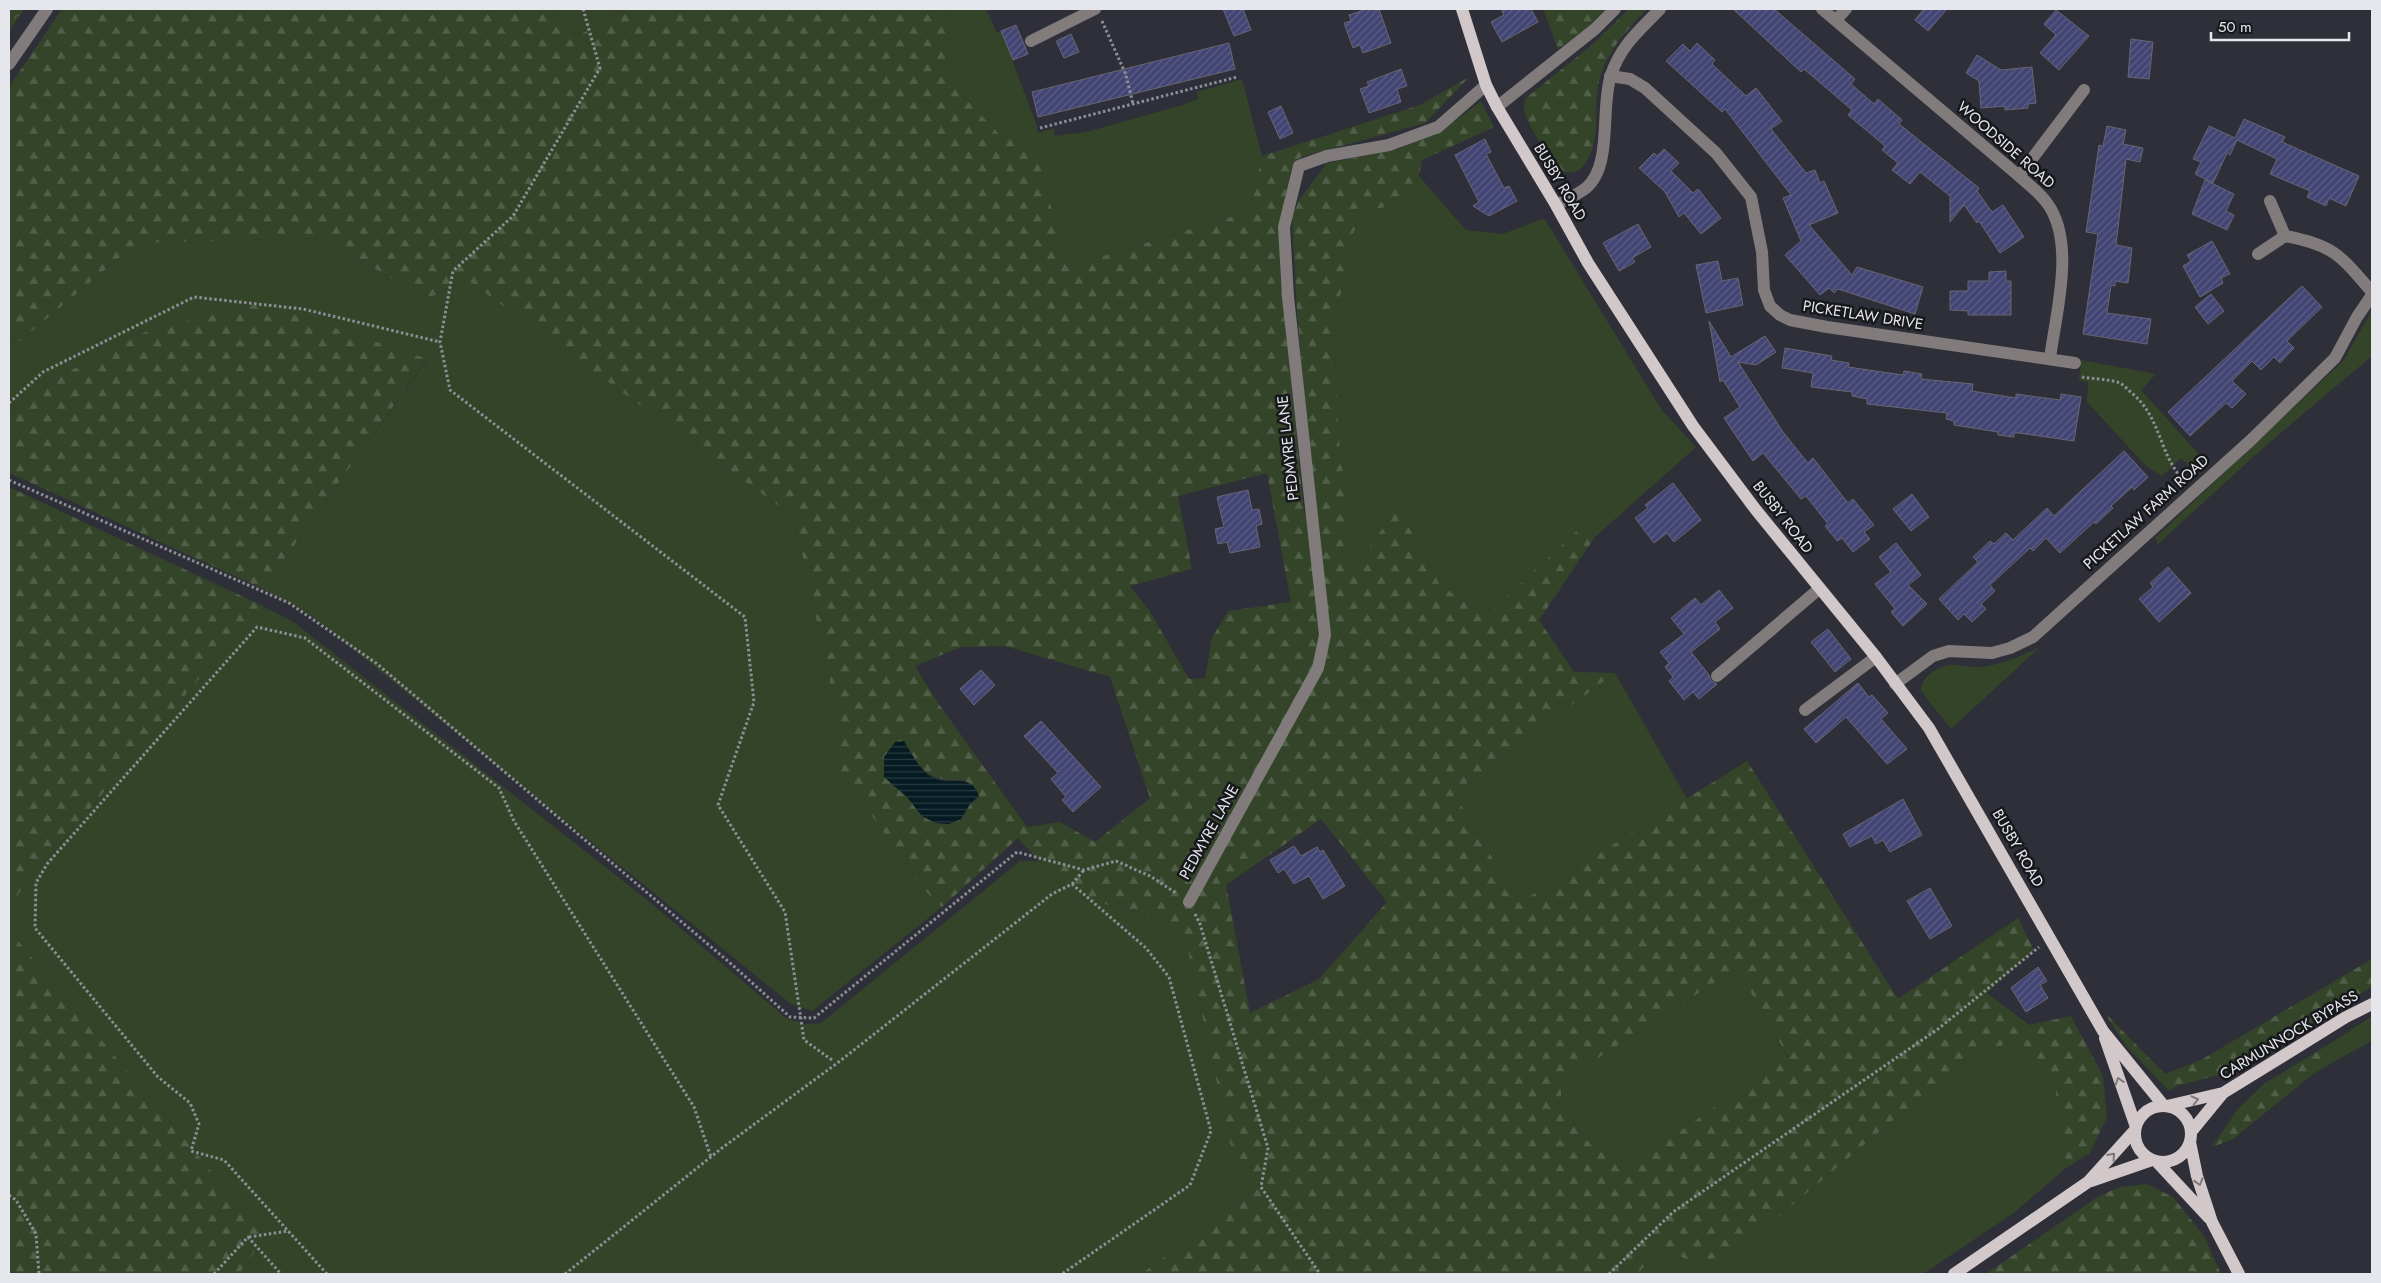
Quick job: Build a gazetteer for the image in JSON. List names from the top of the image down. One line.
{"streets":{"main road":["BUSBY ROAD","CARMUNNOCK BYPASS"],"street":["WOODSIDE ROAD","PICKETLAW DRIVE","PEDMYRE LANE","PICKETLAW FARM ROAD"]},"crossings":[["WOODSIDE ROAD","PICKETLAW DRIVE"],["BUSBY ROAD","PEDMYRE LANE"],["BUSBY ROAD","PICKETLAW FARM ROAD"],["BUSBY ROAD","CARMUNNOCK BYPASS"]],"scale_bar":"50 m"}
